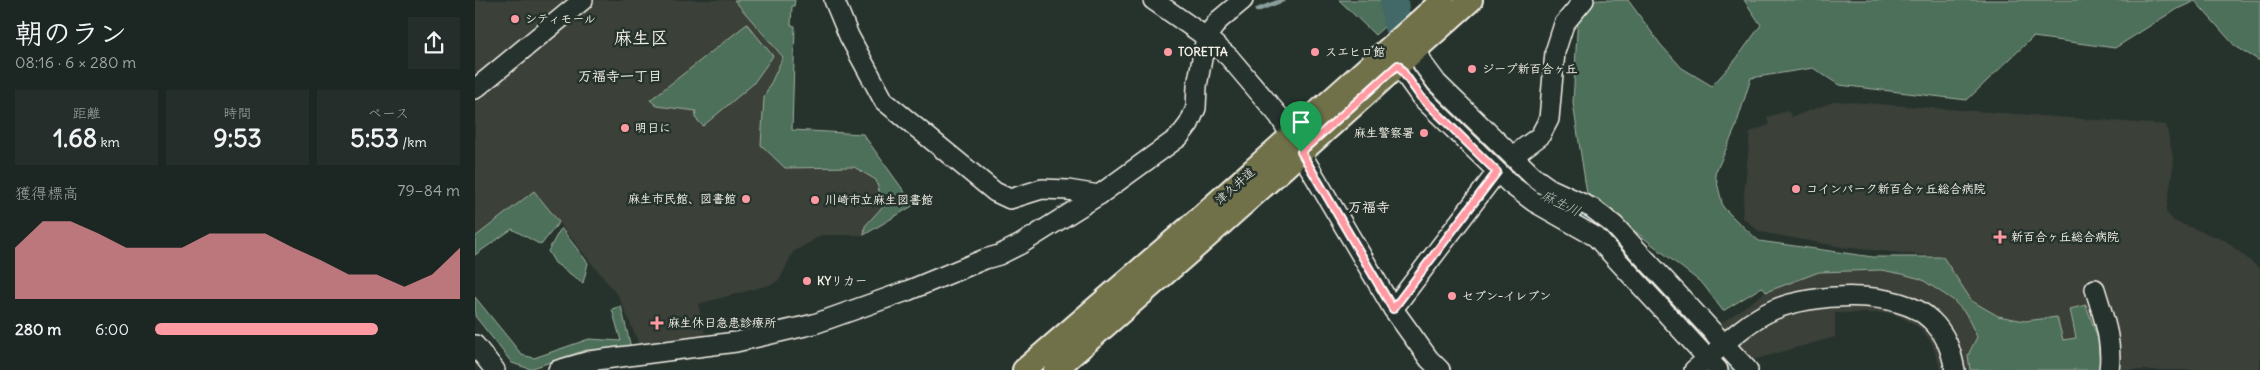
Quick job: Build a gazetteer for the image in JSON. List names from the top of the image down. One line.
{"streets":{"main road":["津久井道"]},"districts":["麻生区","万福寺一丁目","万福寺"],"water":["麻生川"],"places":{"other":["シティモール","TORETTA","スエヒロ館","ジープ新百合ヶ丘","明日に","麻生警察署","コインパーク新百合ヶ丘総合病院","麻生市民館、図書館","川崎市立麻生図書館","KYリカー","セブン-イレブン"],"health":["新百合ヶ丘総合病院","麻生休日急患診療所"]},"page":{"heading":["朝のラン","08:16 · 6 × 280 m"],"stats":[["距離","1.68 km"],["時間","9:53"],["ペース","5:53 /km"]],"chart":["獲得標高","79–84 m"],"list":[{"name":"280 m","note":"6:00"}]}}
